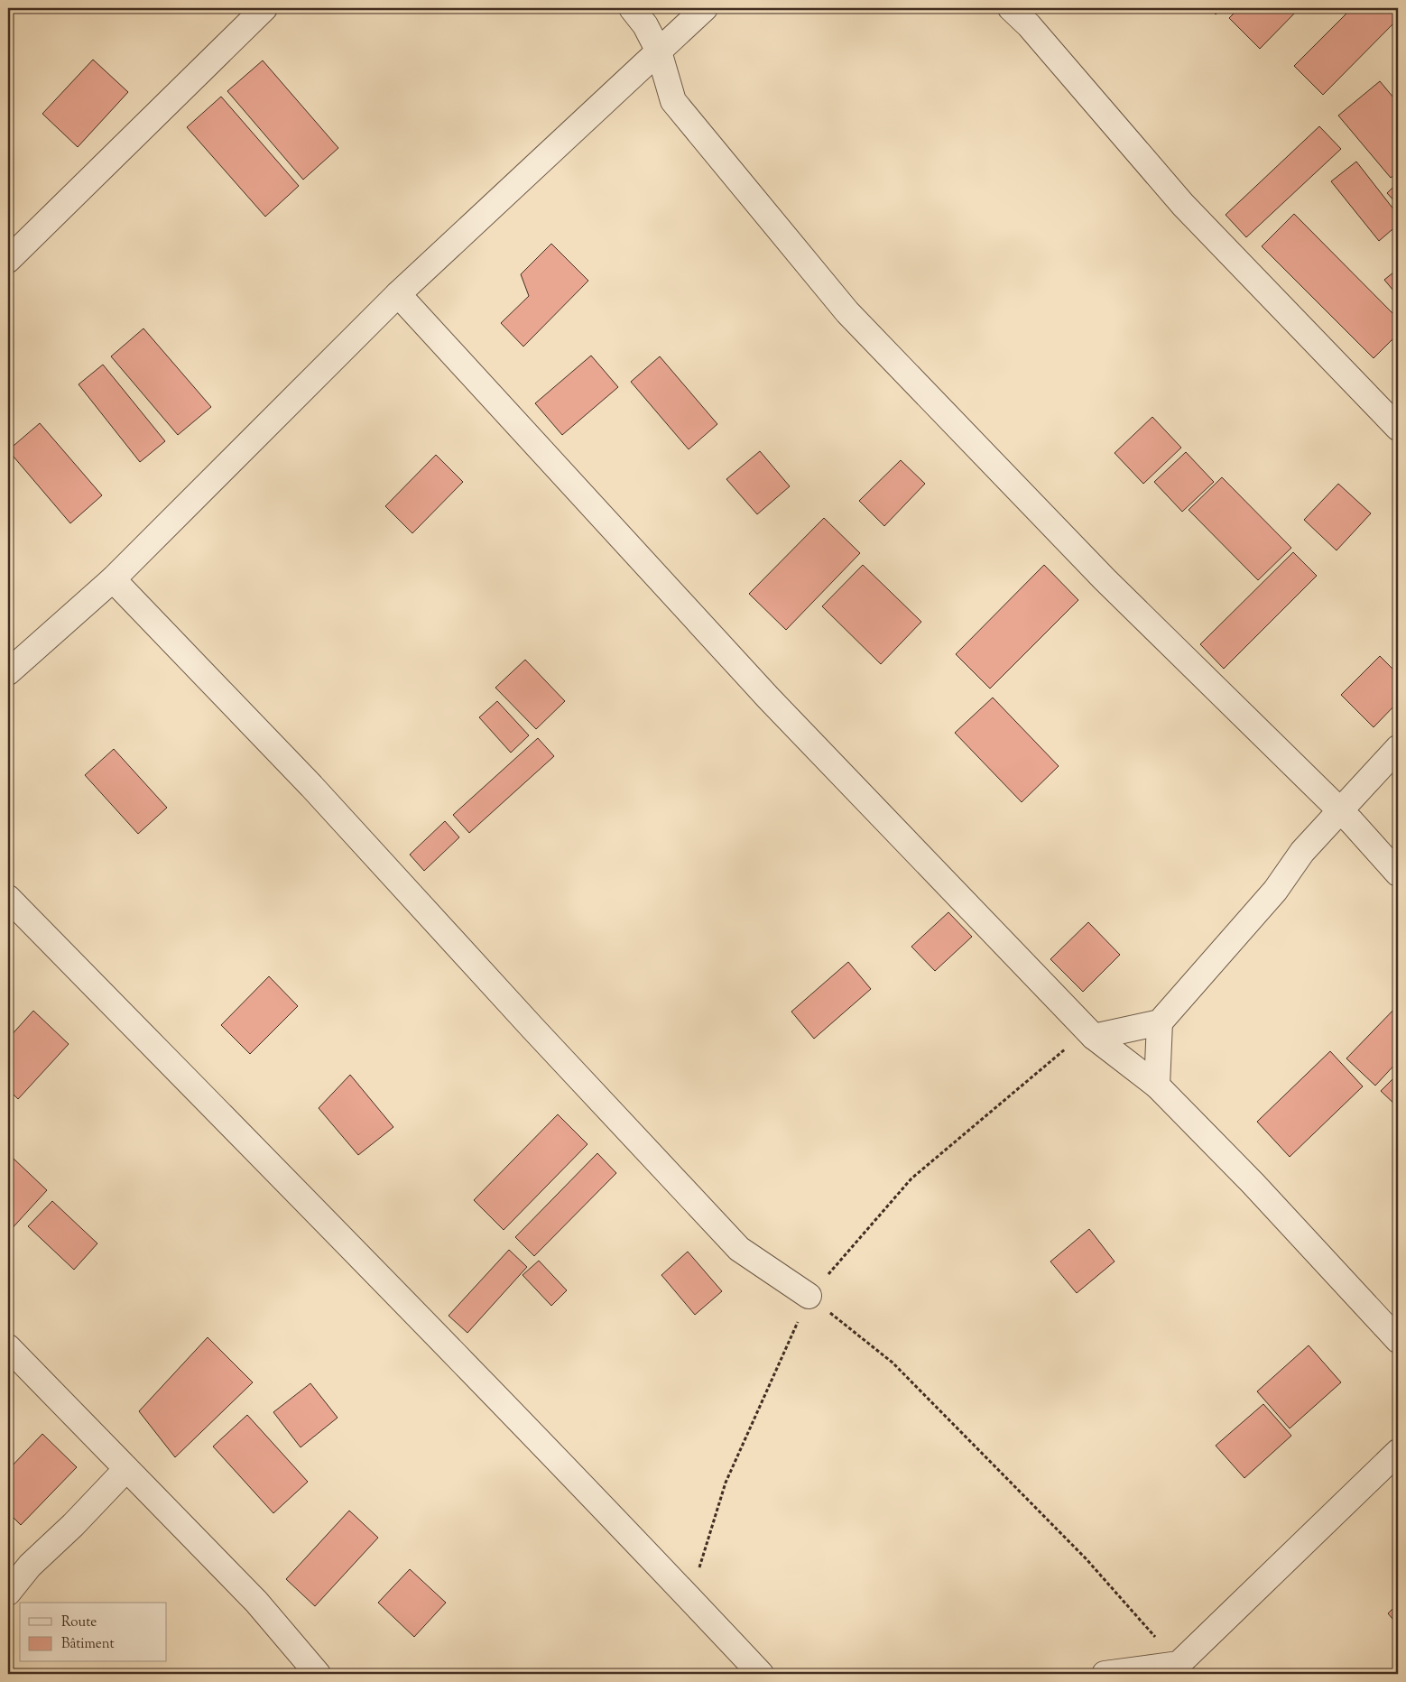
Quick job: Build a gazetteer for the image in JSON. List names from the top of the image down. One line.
{"legend":["Route","Bâtiment"]}
